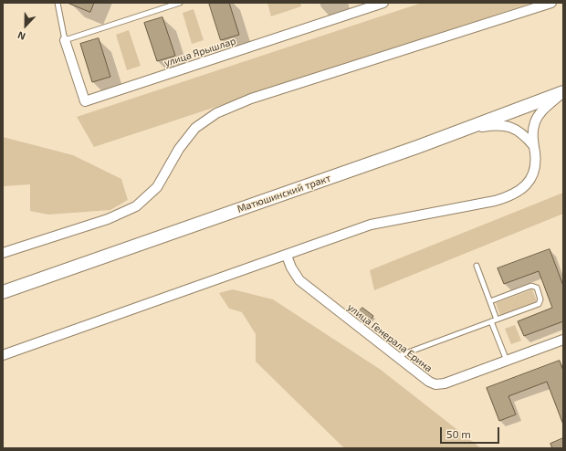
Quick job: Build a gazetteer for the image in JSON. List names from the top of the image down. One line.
{"streets":{"main road":["Матюшинский тракт"],"street":["улица Ярышлар","улица Генерала Ерина"]},"scale_bar":"50 m","north":"bottom"}
